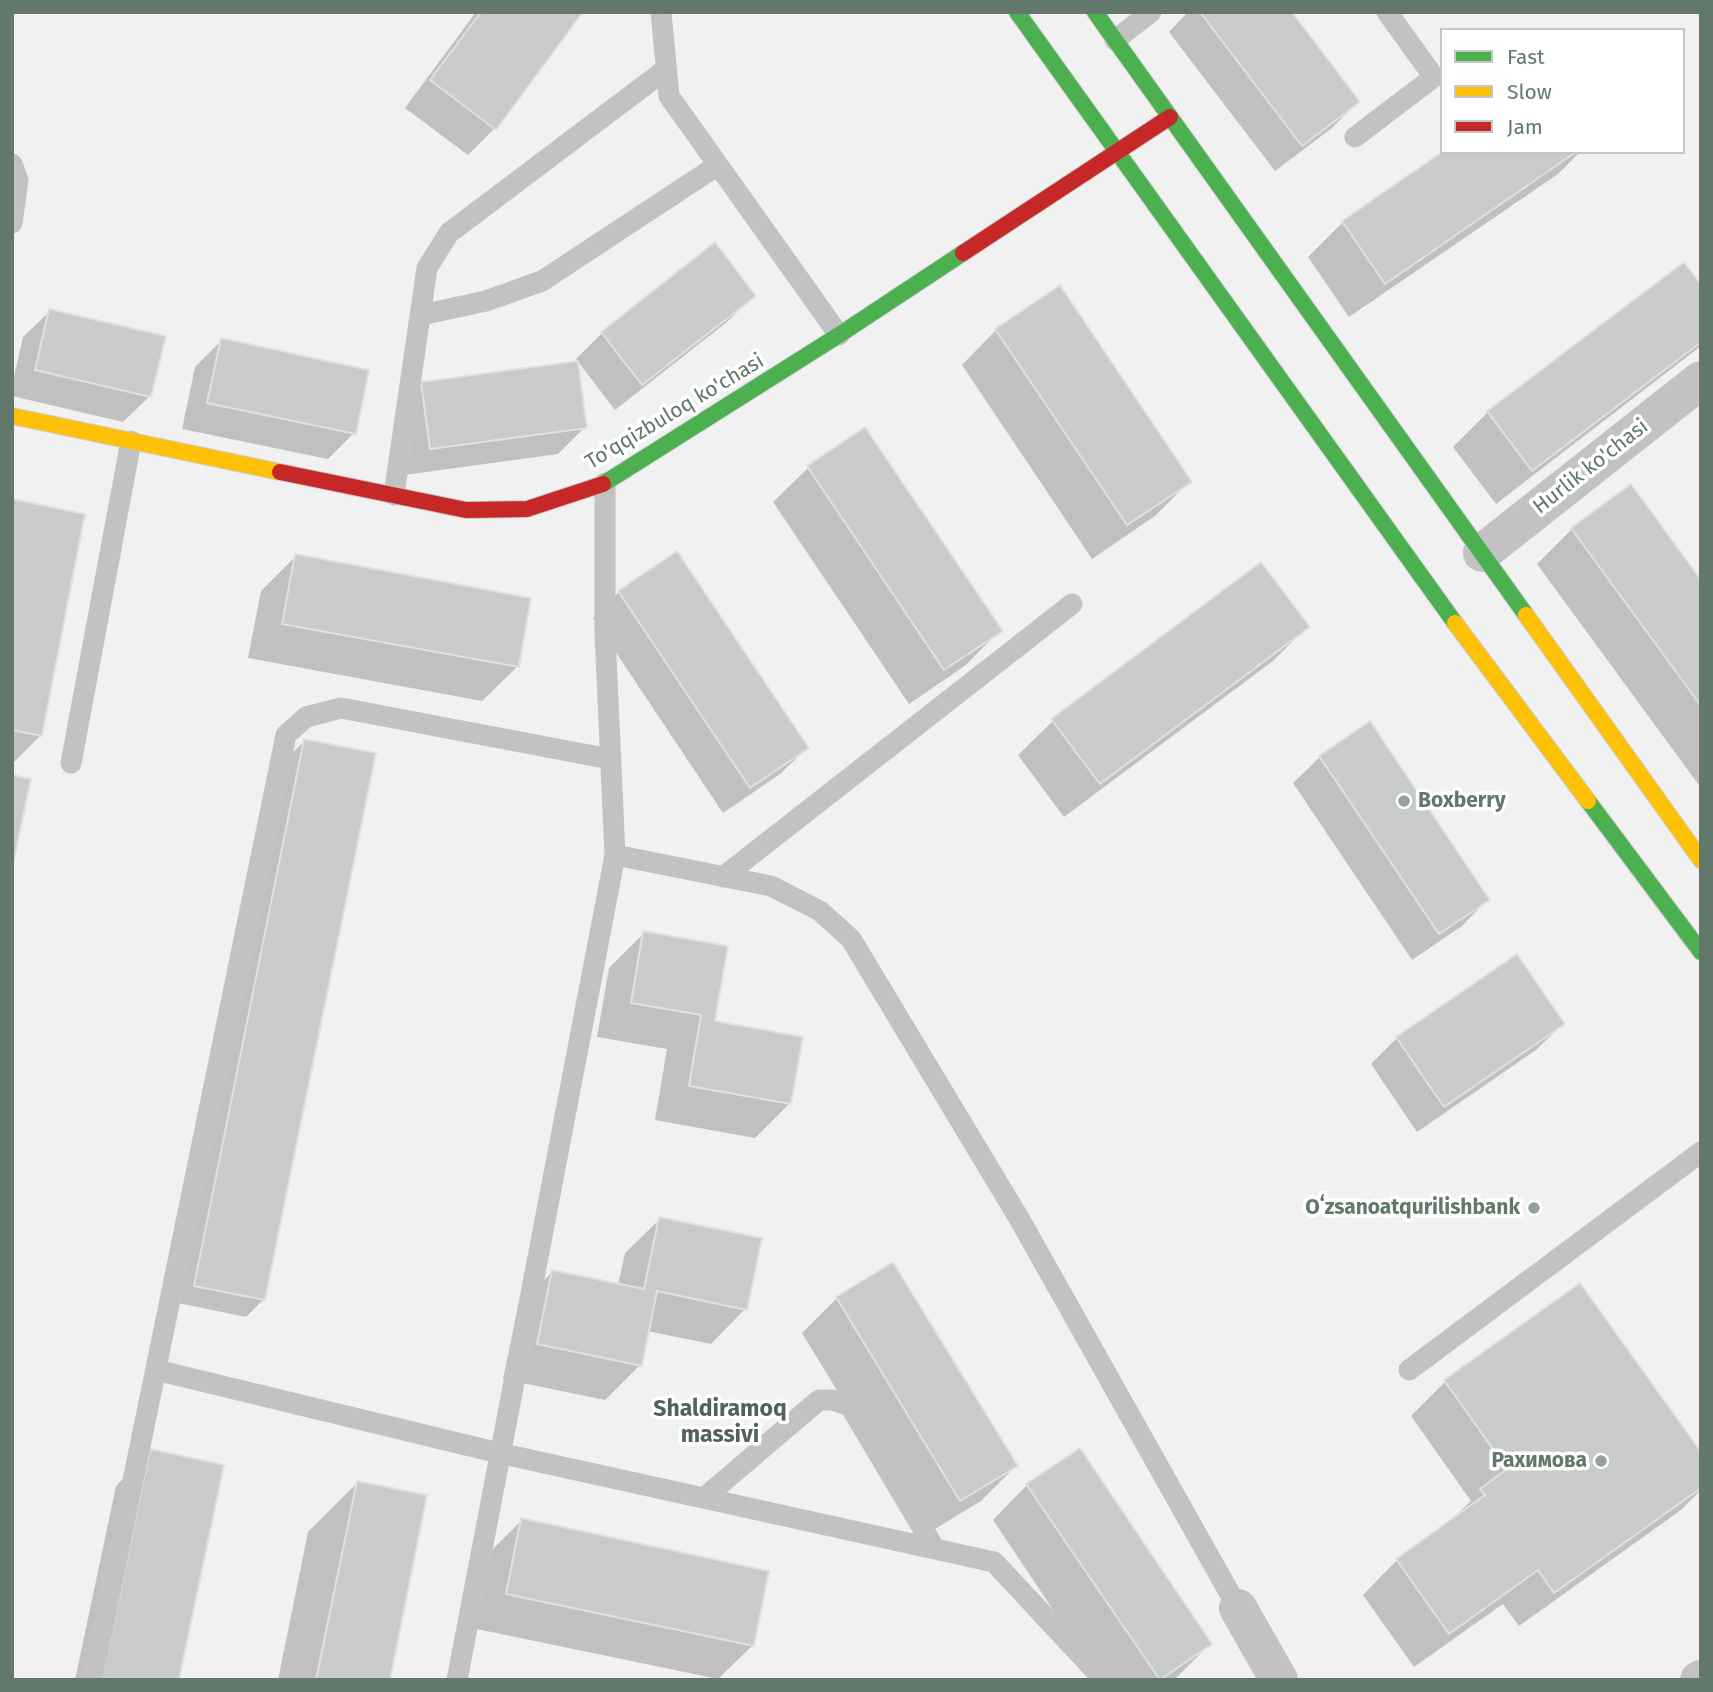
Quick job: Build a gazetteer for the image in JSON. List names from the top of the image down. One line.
{"streets":{"main road":["To'qqizbuloq ko'chasi"],"street":["Hurlik ko'chasi"]},"districts":["Shaldiramoq massivi"],"places":["Boxberry","Oʻzsanoatqurilishbank","Рахимова"],"legend":["Fast","Slow","Jam"]}
